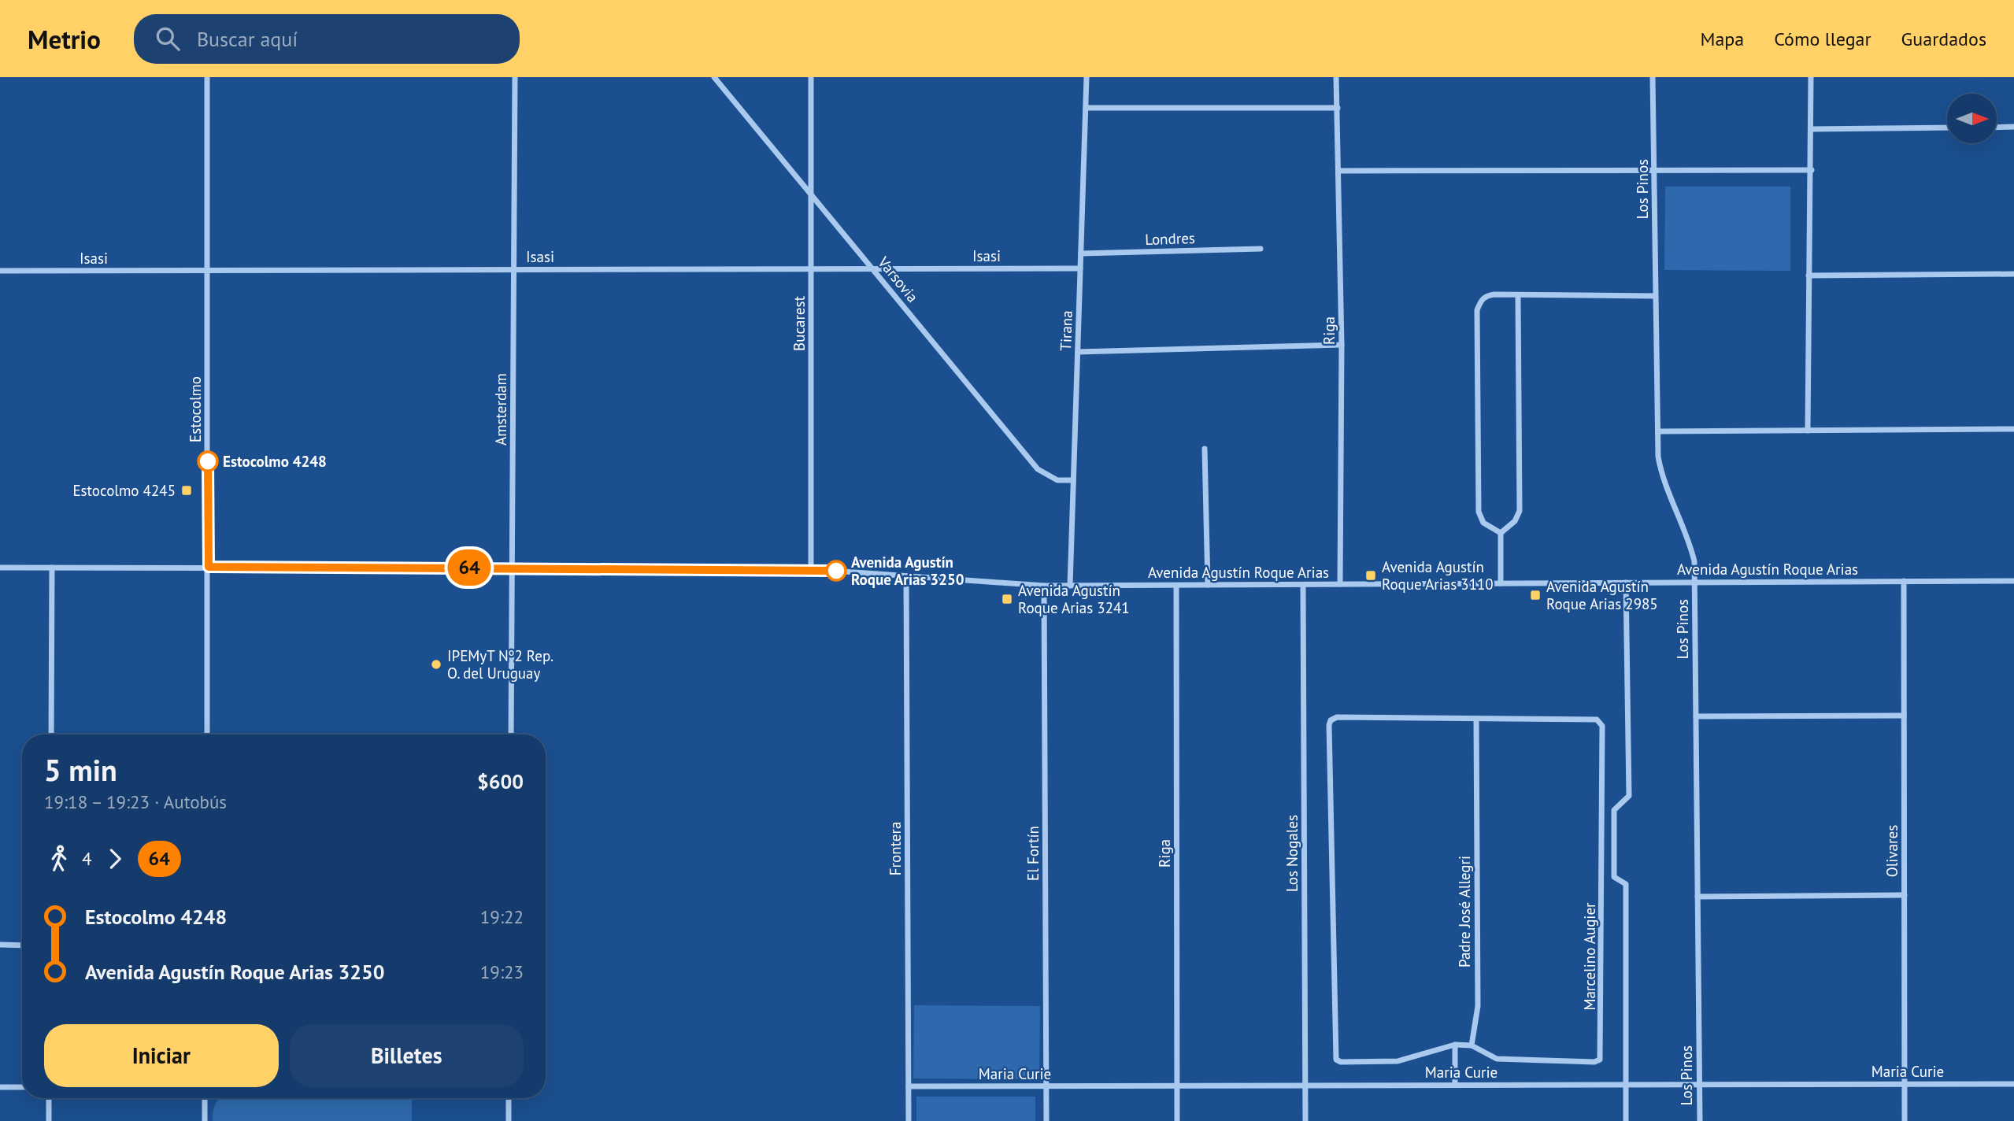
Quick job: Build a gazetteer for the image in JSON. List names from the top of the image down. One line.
{"streets":{"street":["Los Pinos","Londres","Isasi","Varsovia","Bucarest","Tirana","Riga","Estocolmo","Amsterdam","Avenida Agustín Roque Arias","Frontera","Olivares","El Fortín","Los Nogales","Padre José Allegri","Marcelino Augier","Maria Curie"]},"crossings":[["Los Pinos","Avenida Agustín Roque Arias"],["Los Pinos","Maria Curie"],["Londres","Tirana"],["Isasi","Varsovia"],["Isasi","Bucarest"],["Isasi","Tirana"],["Isasi","Estocolmo"],["Isasi","Amsterdam"],["Varsovia","Bucarest"],["Varsovia","Tirana"],["Bucarest","Avenida Agustín Roque Arias"],["Tirana","Avenida Agustín Roque Arias"],["Riga","Avenida Agustín Roque Arias"],["Riga","Maria Curie"],["Estocolmo","Avenida Agustín Roque Arias"],["Amsterdam","Avenida Agustín Roque Arias"],["Avenida Agustín Roque Arias","Frontera"],["Avenida Agustín Roque Arias","Olivares"],["Avenida Agustín Roque Arias","El Fortín"],["Avenida Agustín Roque Arias","Los Nogales"],["Frontera","Maria Curie"],["Olivares","Maria Curie"],["El Fortín","Maria Curie"],["Los Nogales","Maria Curie"],["Padre José Allegri","Marcelino Augier"]],"places":{"other":["Estocolmo 4248","Avenida Agustín Roque Arias 3250","IPEMyT Nº2 Rep. O. del Uruguay"],"transit":["Estocolmo 4245","Avenida Agustín Roque Arias 3110","Avenida Agustín Roque Arias 2985","Avenida Agustín Roque Arias 3241"]},"lines":["bus line 64"],"north":"right","page":{"header":"Metrio","search":"Buscar aquí","nav":["Mapa","Cómo llegar","Guardados"],"on_map":"64","heading":["5 min","19:18 – 19:23 · Autobús","$600"],"legs":["4","64"],"list":[{"name":"Estocolmo 4248","value":"19:22"},{"name":"Avenida Agustín Roque Arias 3250","value":"19:23"}],"buttons":["Iniciar","Billetes"]}}
